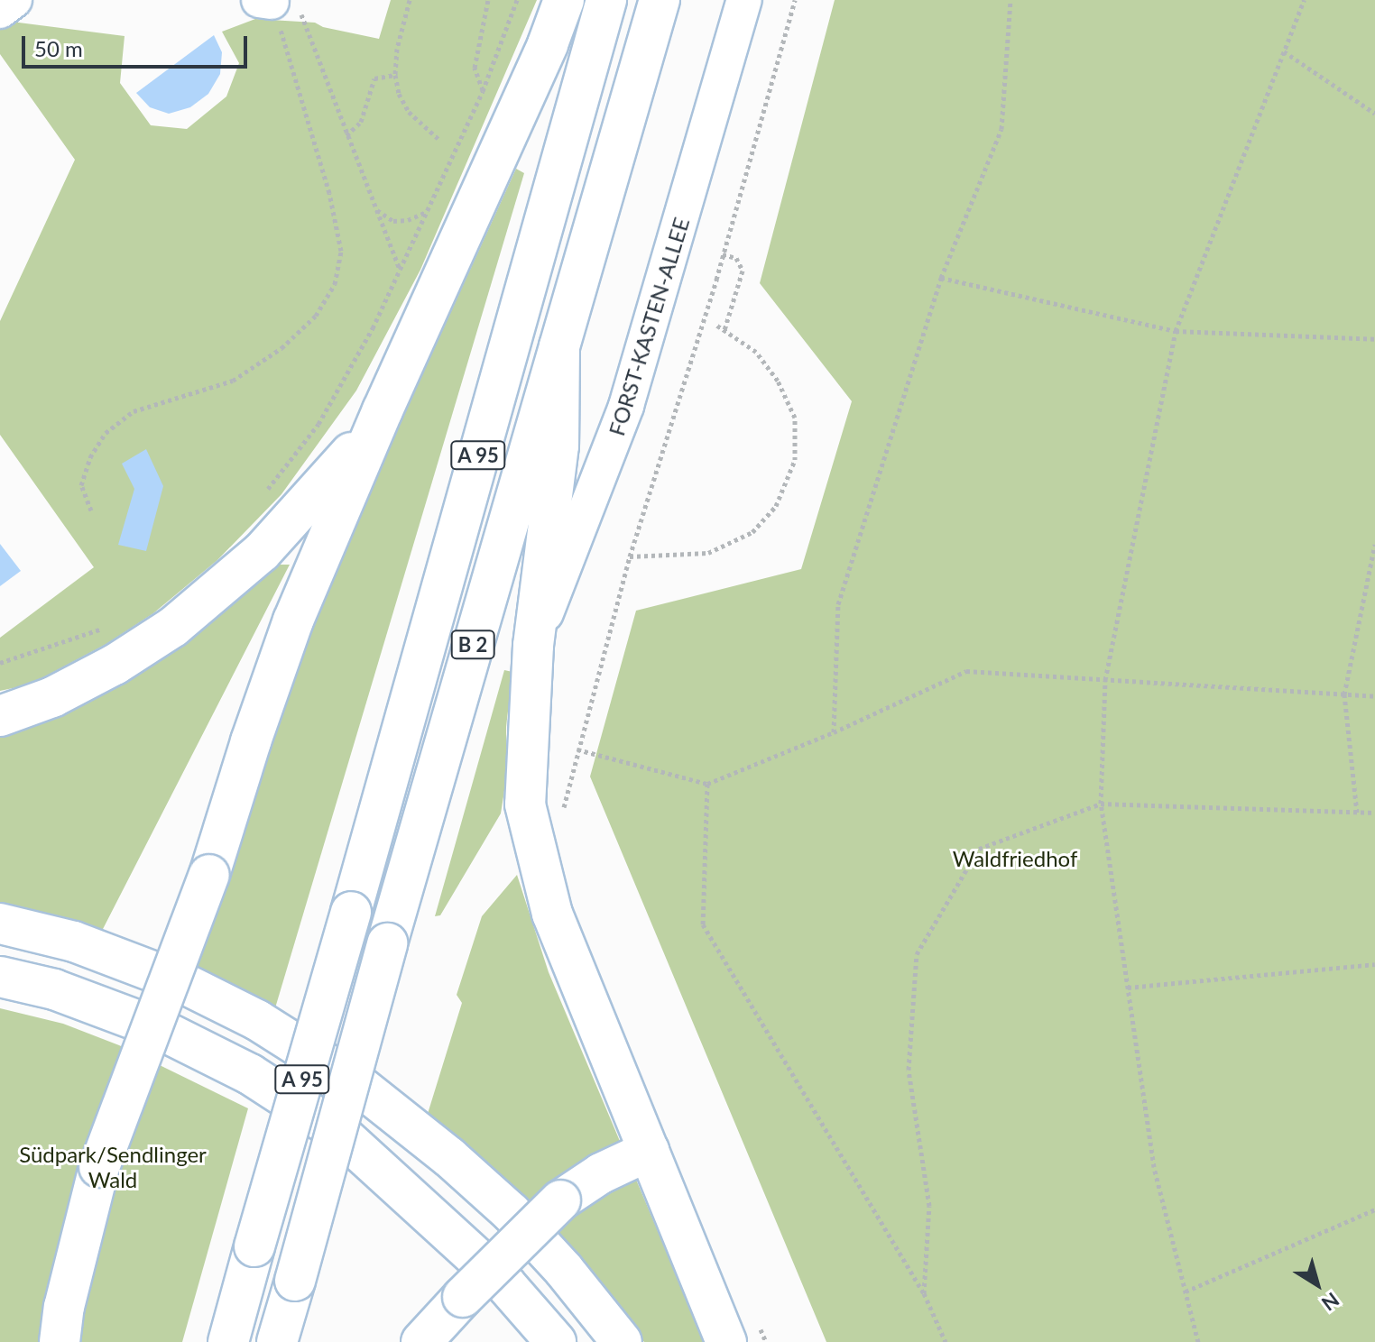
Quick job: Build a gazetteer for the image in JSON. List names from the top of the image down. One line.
{"streets":{"main road":["A 95","B 2"],"street":["FORST-KASTEN-ALLEE"]},"parks":["Waldfriedhof","Südpark/Sendlinger Wald"],"scale_bar":"50 m","north":"bottom right"}
